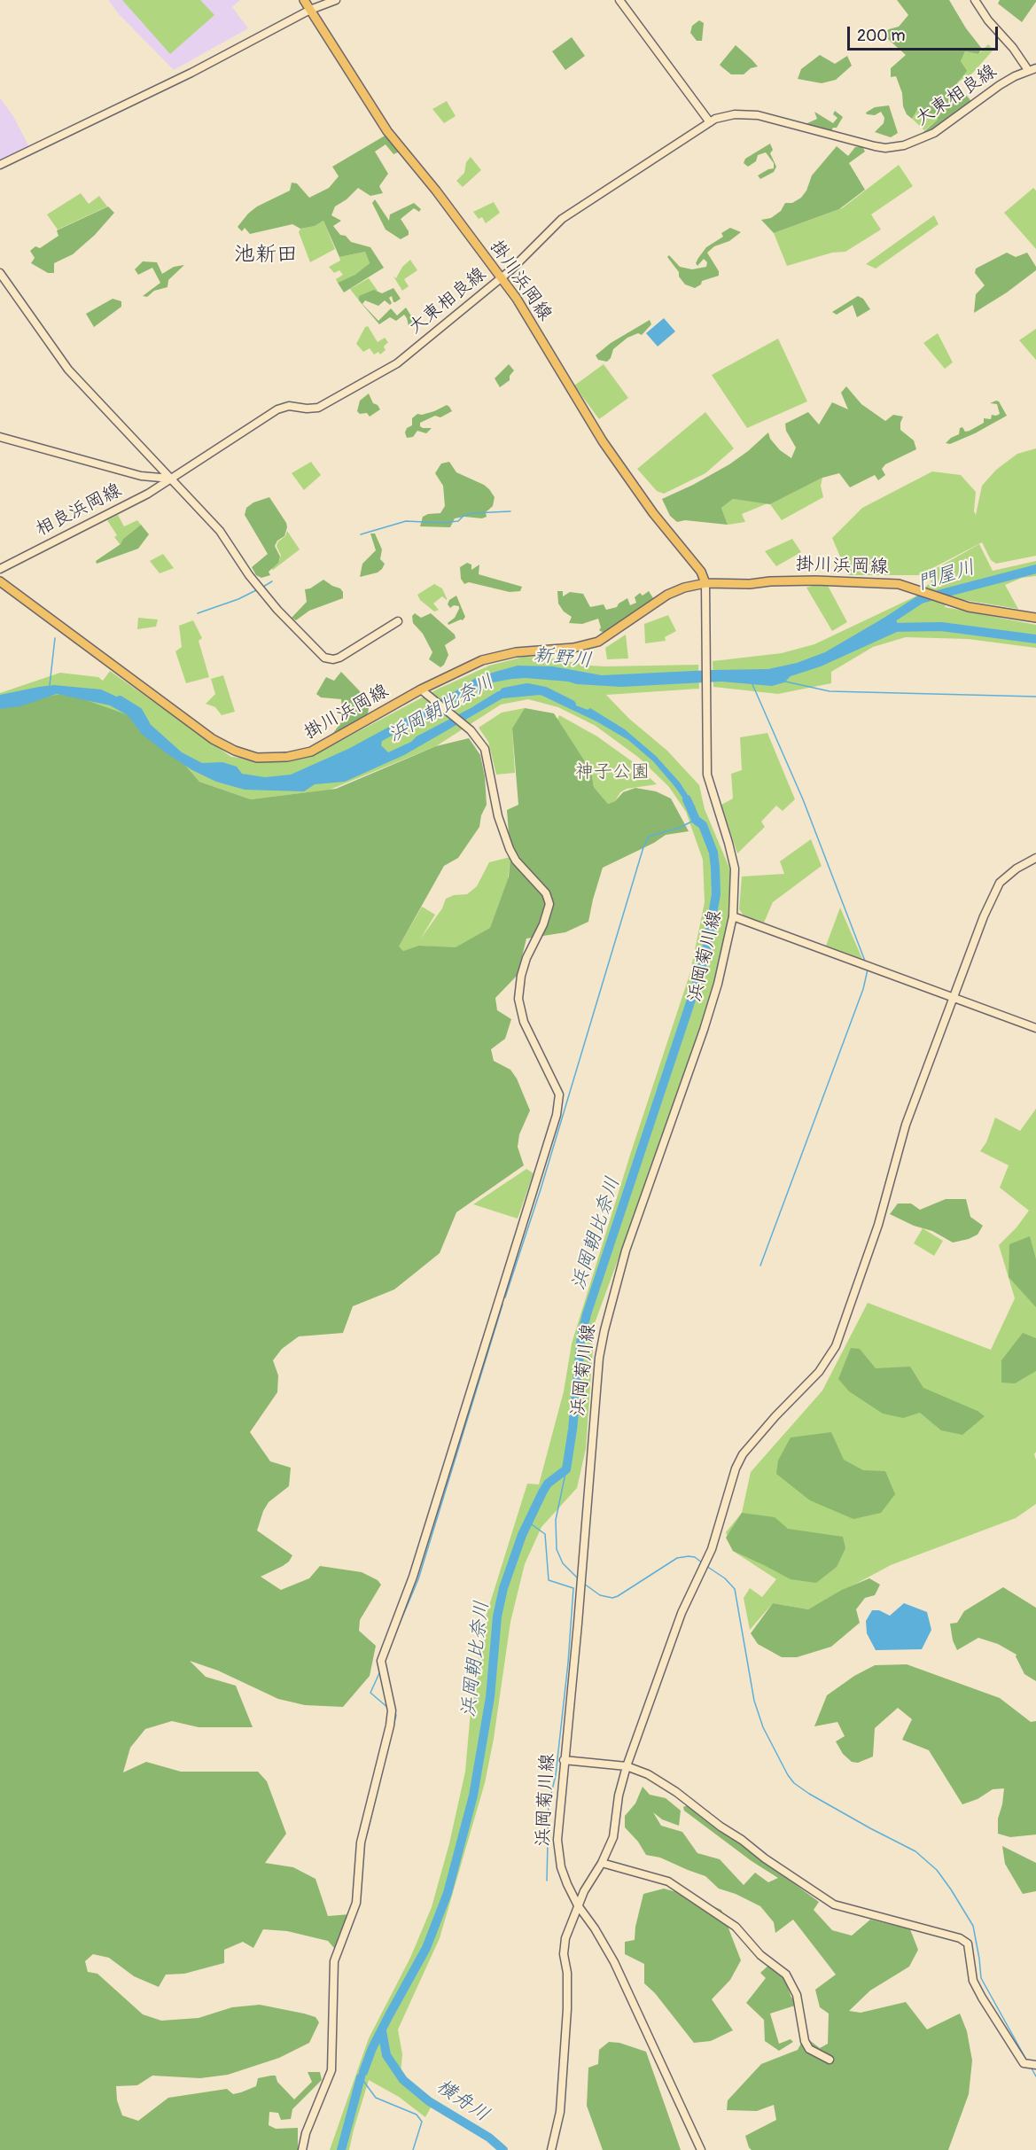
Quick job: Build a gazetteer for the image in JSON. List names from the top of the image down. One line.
{"streets":{"main road":["掛川浜岡線"],"street":["大東相良線","相良浜岡線","浜岡菊川線"]},"crossings":[["大東相良線","掛川浜岡線"],["大東相良線","相良浜岡線"],["掛川浜岡線","浜岡菊川線"]],"districts":["池新田"],"water":["門屋川","新野川","浜岡朝比奈川","横舟川"],"parks":["神子公園"],"scale_bar":"200 m"}
